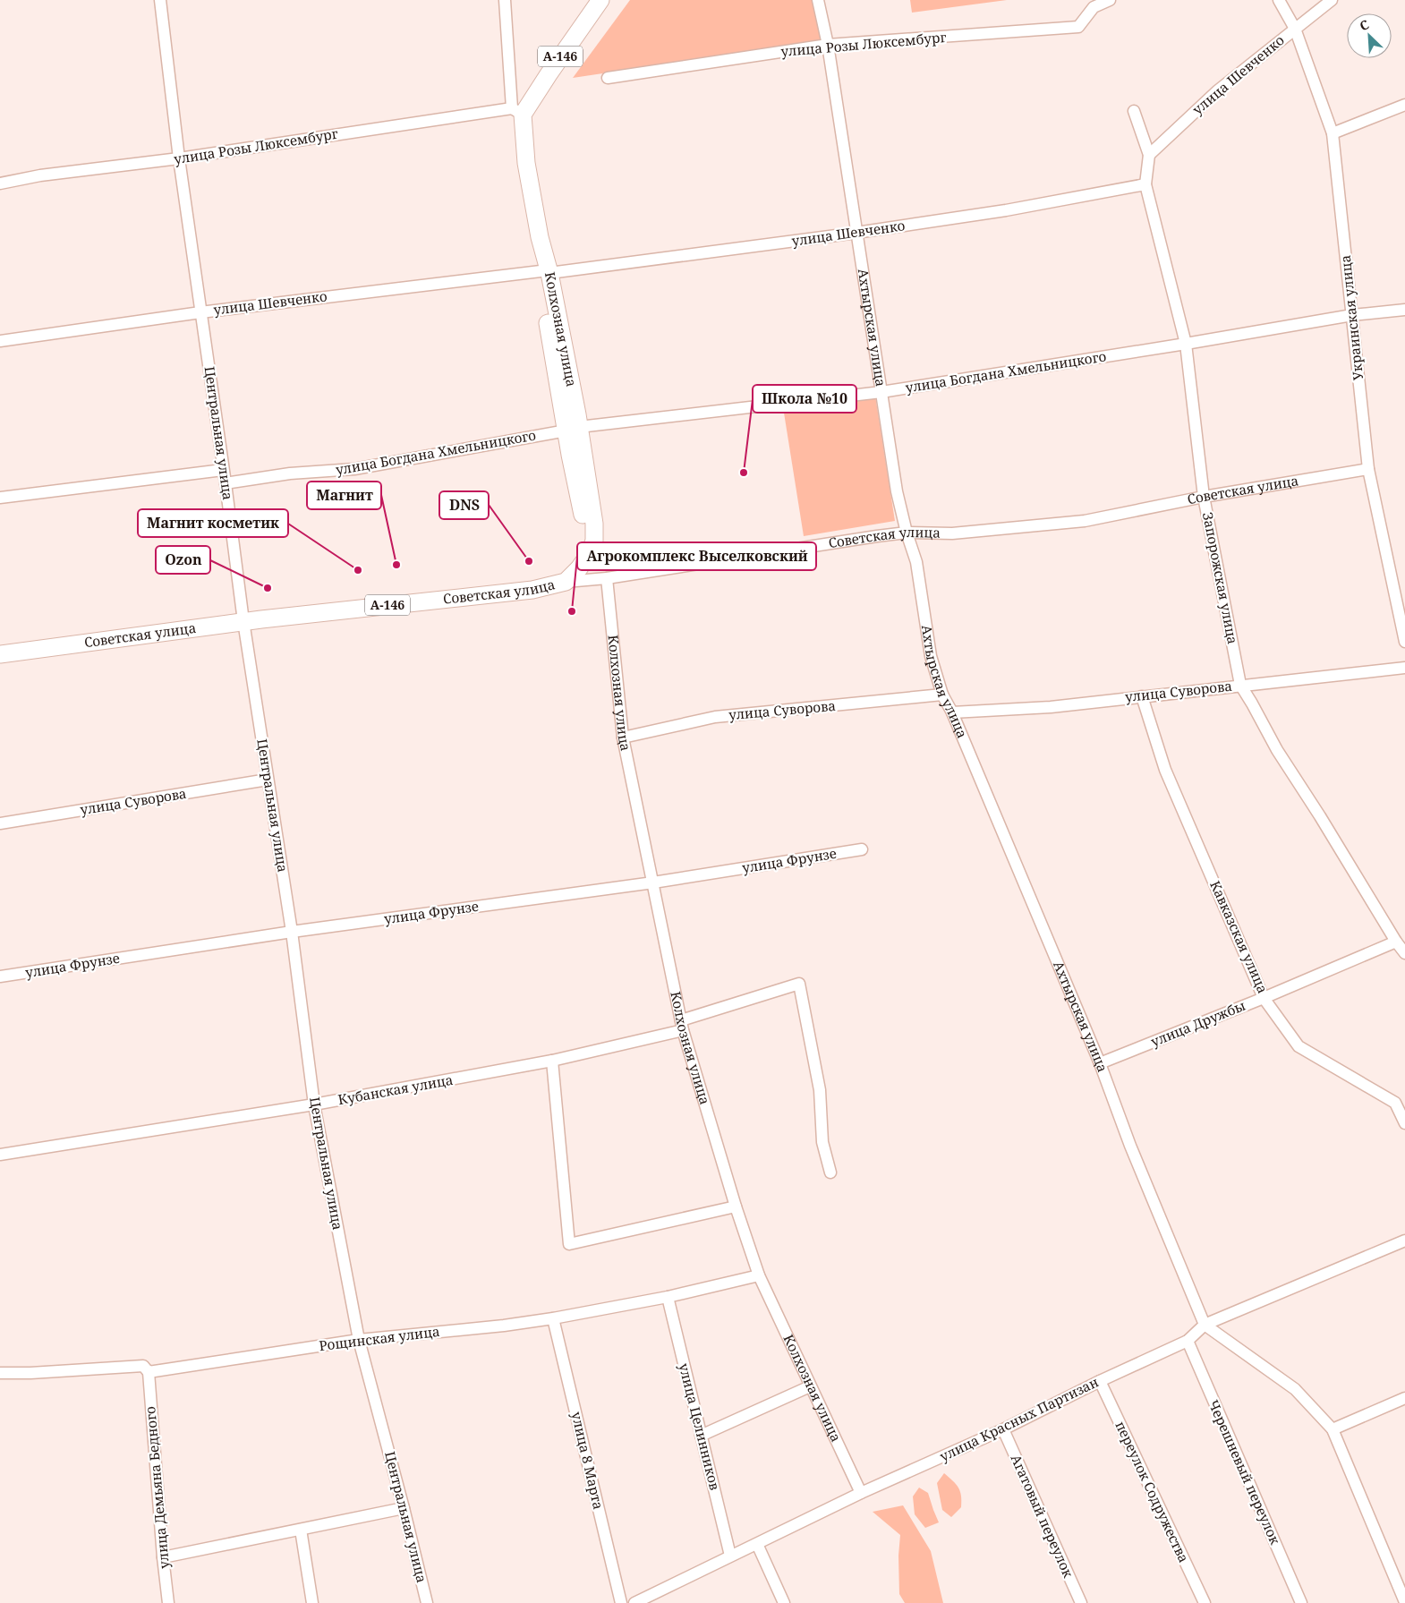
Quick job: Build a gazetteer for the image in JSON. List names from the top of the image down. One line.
{"streets":{"highway":["А-146","Колхозная улица","Советская улица"],"street":["улица Розы Люксембург","улица Шевченко","Украинская улица","Ахтырская улица","улица Богдана Хмельницкого","Центральная улица","Запорожская улица","улица Суворова","улица Фрунзе","Кавказская улица","улица Дружбы","Кубанская улица","Рощинская улица","улица Красных Партизан","улица Целинников","улица 8 Марта","Черешневый переулок","улица Демьяна Бедного","переулок Содружества","Агатовый переулок"]},"crossings":[["улица Розы Люксембург","А-146"],["улица Розы Люксембург","Ахтырская улица"],["улица Розы Люксембург","Колхозная улица"],["улица Розы Люксембург","Центральная улица"],["А-146","Колхозная улица"],["улица Шевченко","Украинская улица"],["улица Шевченко","Ахтырская улица"],["улица Шевченко","Колхозная улица"],["улица Шевченко","Центральная улица"],["улица Шевченко","Запорожская улица"],["Украинская улица","улица Богдана Хмельницкого"],["Украинская улица","Советская улица"],["Ахтырская улица","улица Богдана Хмельницкого"],["Ахтырская улица","Советская улица"],["Ахтырская улица","улица Суворова"],["Ахтырская улица","улица Дружбы"],["Ахтырская улица","улица Красных Партизан"],["Колхозная улица","улица Богдана Хмельницкого"],["Колхозная улица","Советская улица"],["Колхозная улица","улица Суворова"],["Колхозная улица","улица Фрунзе"],["Колхозная улица","Кубанская улица"],["Колхозная улица","Рощинская улица"],["Колхозная улица","улица Красных Партизан"],["улица Богдана Хмельницкого","Центральная улица"],["улица Богдана Хмельницкого","Запорожская улица"],["Центральная улица","Советская улица"],["Центральная улица","улица Суворова"],["Центральная улица","улица Фрунзе"],["Центральная улица","Кубанская улица"],["Центральная улица","Рощинская улица"],["Советская улица","Запорожская улица"],["Запорожская улица","улица Суворова"],["Запорожская улица","улица Дружбы"],["улица Суворова","Кавказская улица"],["Кавказская улица","улица Дружбы"],["Рощинская улица","улица Целинников"],["Рощинская улица","улица 8 Марта"],["Рощинская улица","улица Демьяна Бедного"],["улица Красных Партизан","улица Целинников"],["улица Красных Партизан","Черешневый переулок"],["улица Красных Партизан","переулок Содружества"],["улица Красных Партизан","Агатовый переулок"]],"places":["Школа №10","DNS","Магнит","Магнит косметик","Ozon","Агрокомплекс Выселковский"],"north":"top left"}
